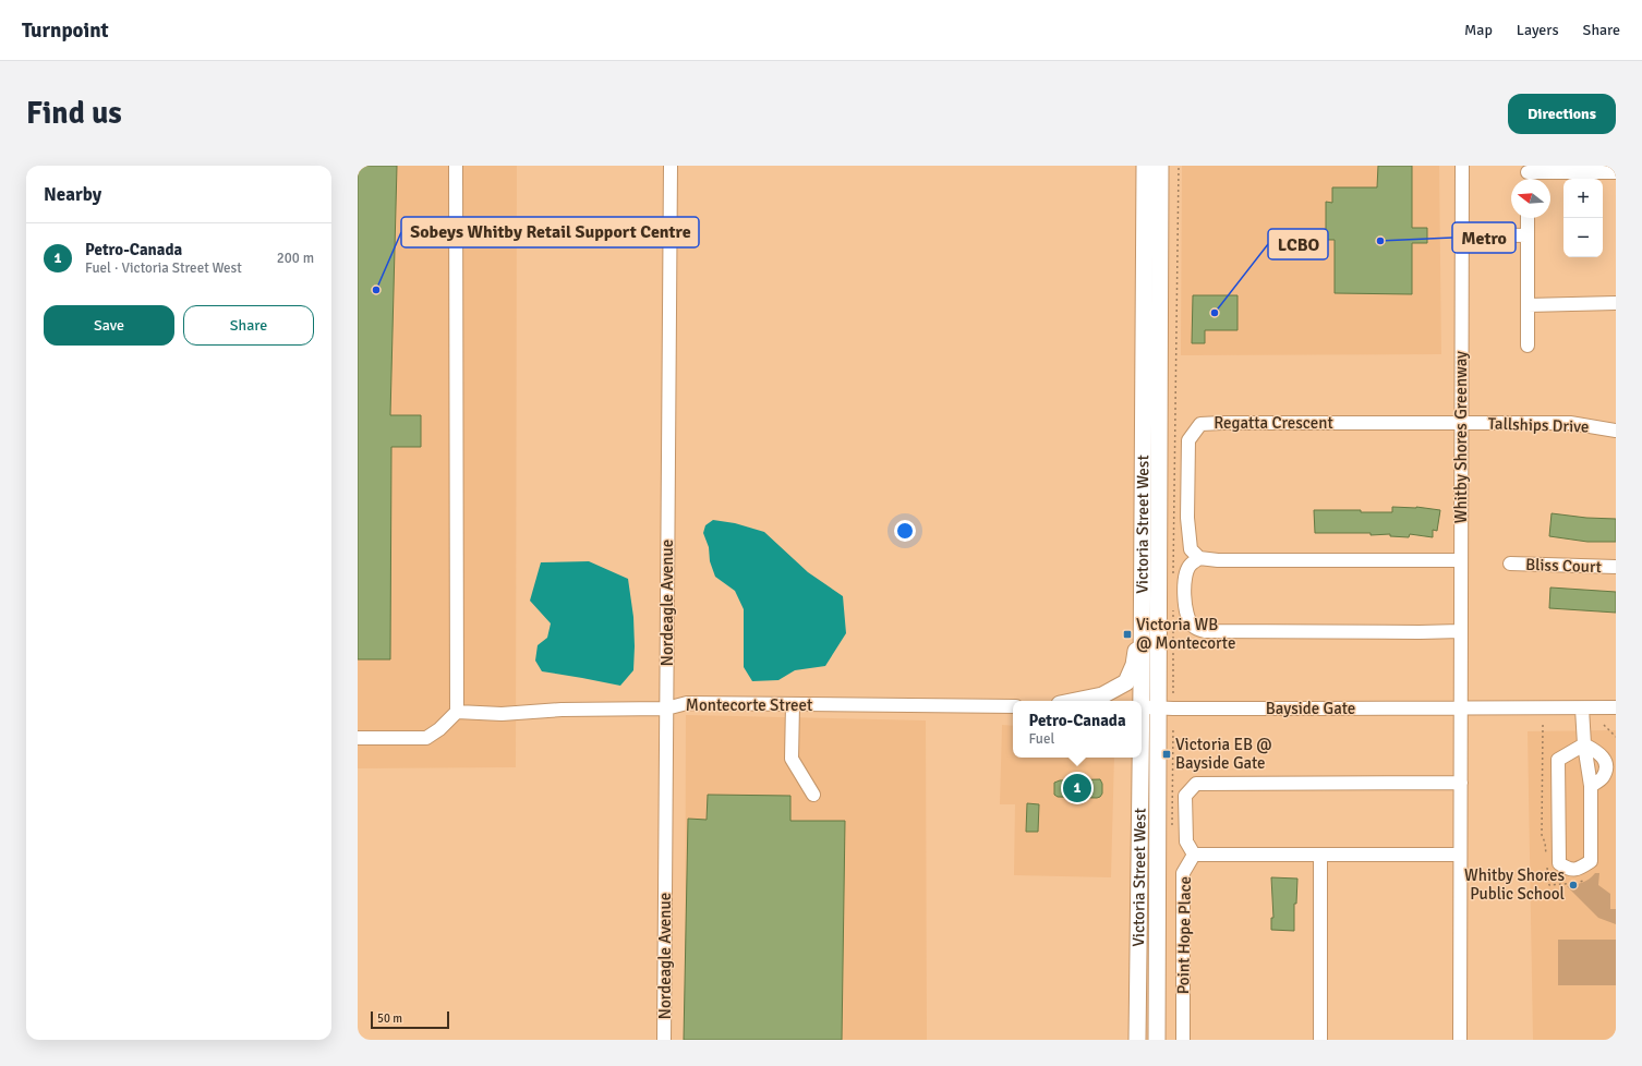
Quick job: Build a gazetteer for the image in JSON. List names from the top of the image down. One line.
{"streets":{"main road":["Victoria Street West"],"street":["Regatta Crescent","Tallships Drive","Whitby Shores Greenway","Bliss Court","Nordeagle Avenue","Montecorte Street","Bayside Gate","Point Hope Place"]},"crossings":[["Regatta Crescent","Tallships Drive"],["Regatta Crescent","Whitby Shores Greenway"],["Tallships Drive","Whitby Shores Greenway"],["Whitby Shores Greenway","Bayside Gate"],["Whitby Shores Greenway","Point Hope Place"],["Victoria Street West","Bayside Gate"],["Nordeagle Avenue","Montecorte Street"]],"places":{"other":["Metro","Sobeys Whitby Retail Support Centre","LCBO","Whitby Shores Public School"],"transit":["Victoria WB @ Montecorte","Victoria EB @ Bayside Gate"]},"scale_bar":"50 m","north":"left","page":{"header":"Turnpoint","nav":["Map","Layers","Share"],"buttons":["Directions",["Save","Share"]],"title":"Find us","heading":"Nearby","map_buttons":["+","−"],"list":[{"mark":"1","name":"Petro-Canada","note":"Fuel · Victoria Street West","value":"200 m"}],"popup":["Petro-Canada","Fuel"],"pins":"1","scale":"50 m"}}
